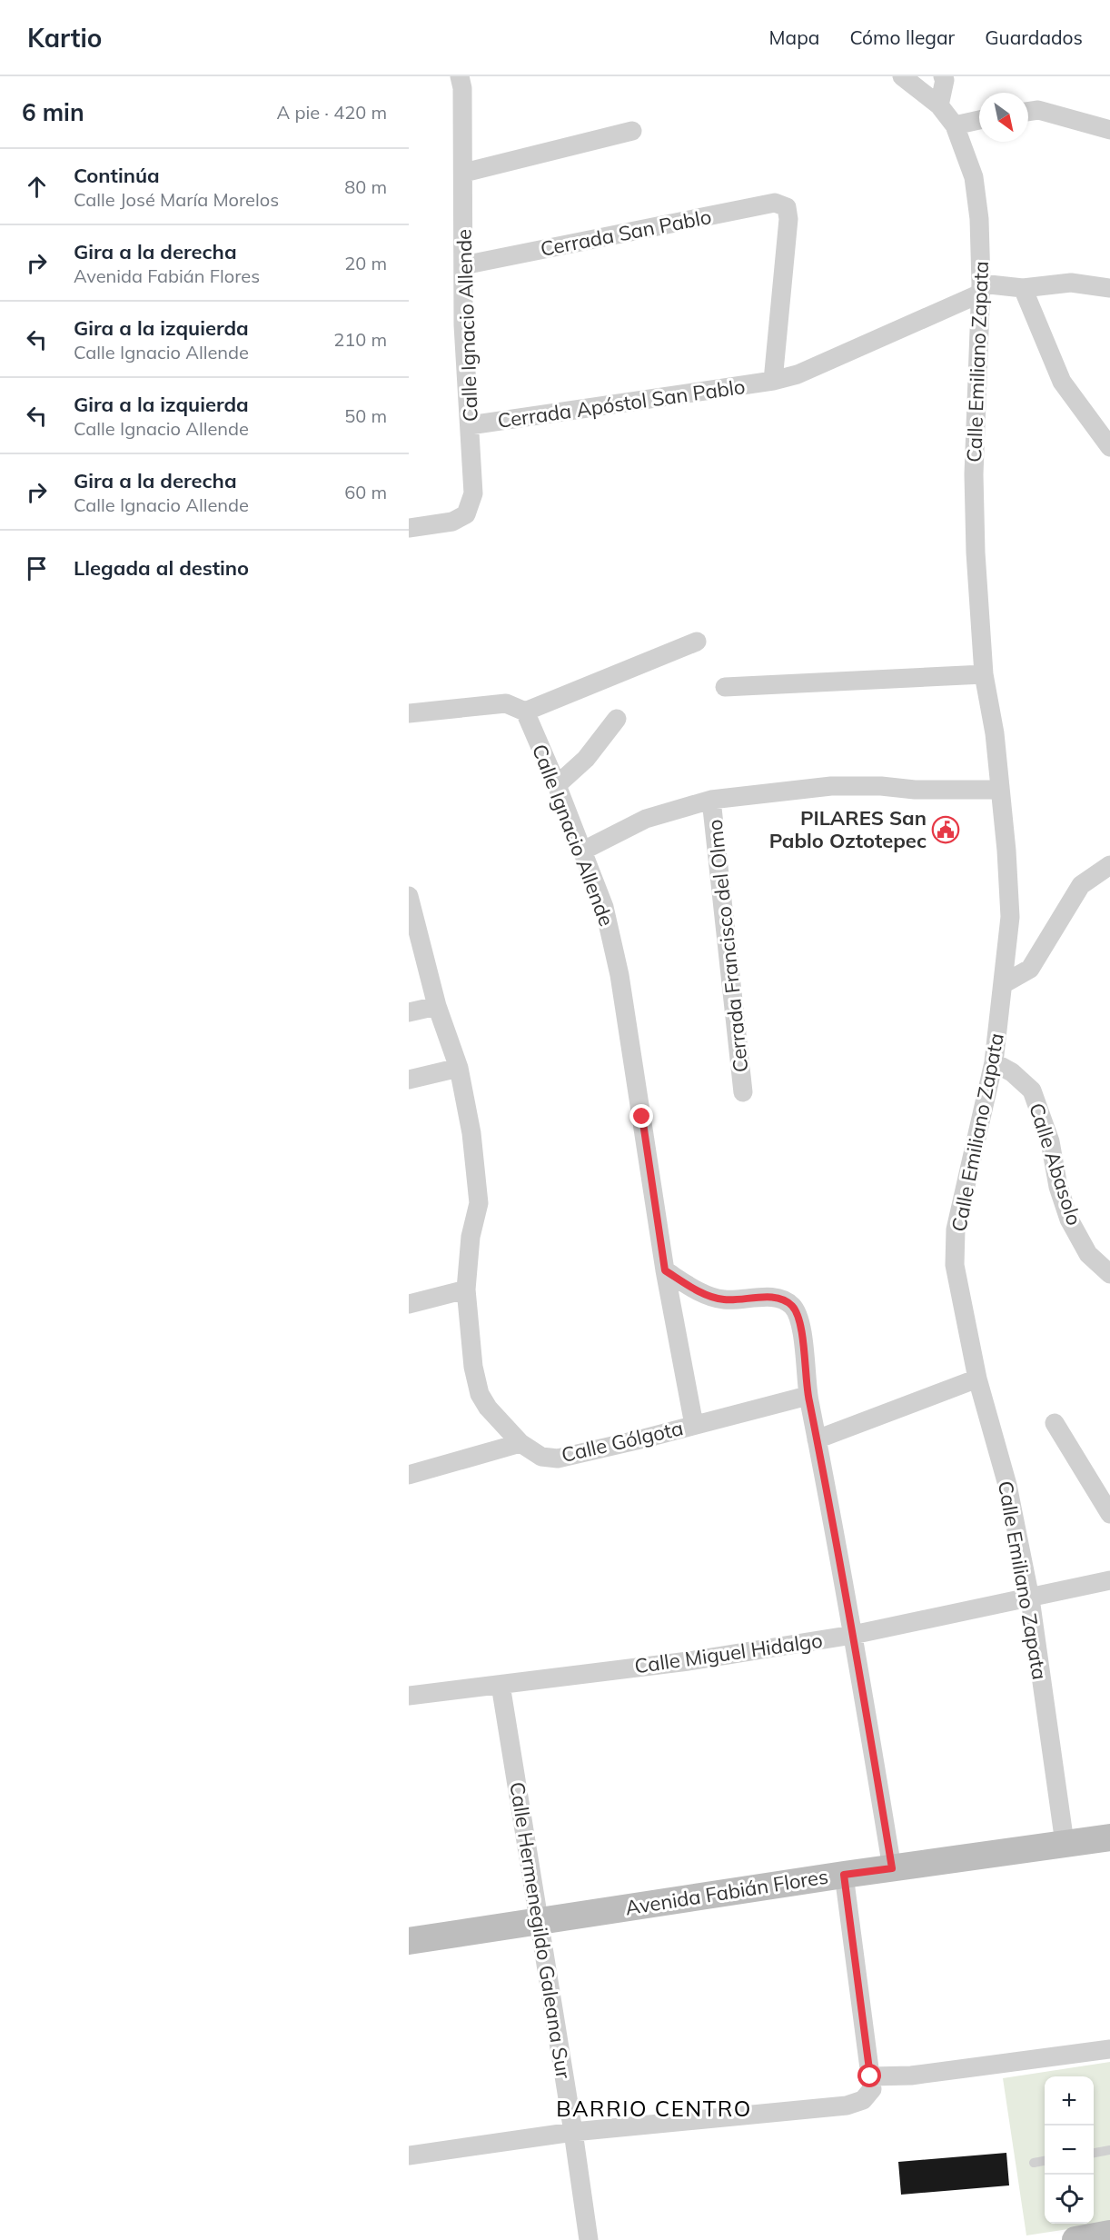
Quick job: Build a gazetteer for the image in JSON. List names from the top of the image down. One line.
{"streets":{"main road":["Avenida Fabián Flores"],"street":["Cerrada San Pablo","Calle Ignacio Allende","Calle Emiliano Zapata","Cerrada Apóstol San Pablo","Cerrada Francisco del Olmo","Calle Abasolo","Calle Gólgota","Calle Miguel Hidalgo","Calle Hermenegildo Galeana Sur"]},"crossings":[["Cerrada San Pablo","Calle Ignacio Allende"],["Cerrada San Pablo","Cerrada Apóstol San Pablo"],["Calle Ignacio Allende","Cerrada Apóstol San Pablo"],["Calle Ignacio Allende","Calle Gólgota"],["Calle Emiliano Zapata","Cerrada Apóstol San Pablo"],["Calle Emiliano Zapata","Calle Abasolo"],["Calle Emiliano Zapata","Calle Miguel Hidalgo"],["Calle Emiliano Zapata","Avenida Fabián Flores"],["Calle Miguel Hidalgo","Calle Hermenegildo Galeana Sur"],["Avenida Fabián Flores","Calle Hermenegildo Galeana Sur"]],"districts":["BARRIO CENTRO"],"places":{"public building":["PILARES San Pablo Oztotepec"]},"north":"bottom right","page":{"header":"Kartio","nav":["Mapa","Cómo llegar","Guardados"],"heading":["6 min","A pie · 420 m"],"list":[["Continúa","Calle José María Morelos","80 m"],["Gira a la derecha","Avenida Fabián Flores","20 m"],["Gira a la izquierda","Calle Ignacio Allende","210 m"],["Gira a la izquierda","Calle Ignacio Allende","50 m"],["Gira a la derecha","Calle Ignacio Allende","60 m"],"Llegada al destino"],"map_buttons":["+","−"]}}
